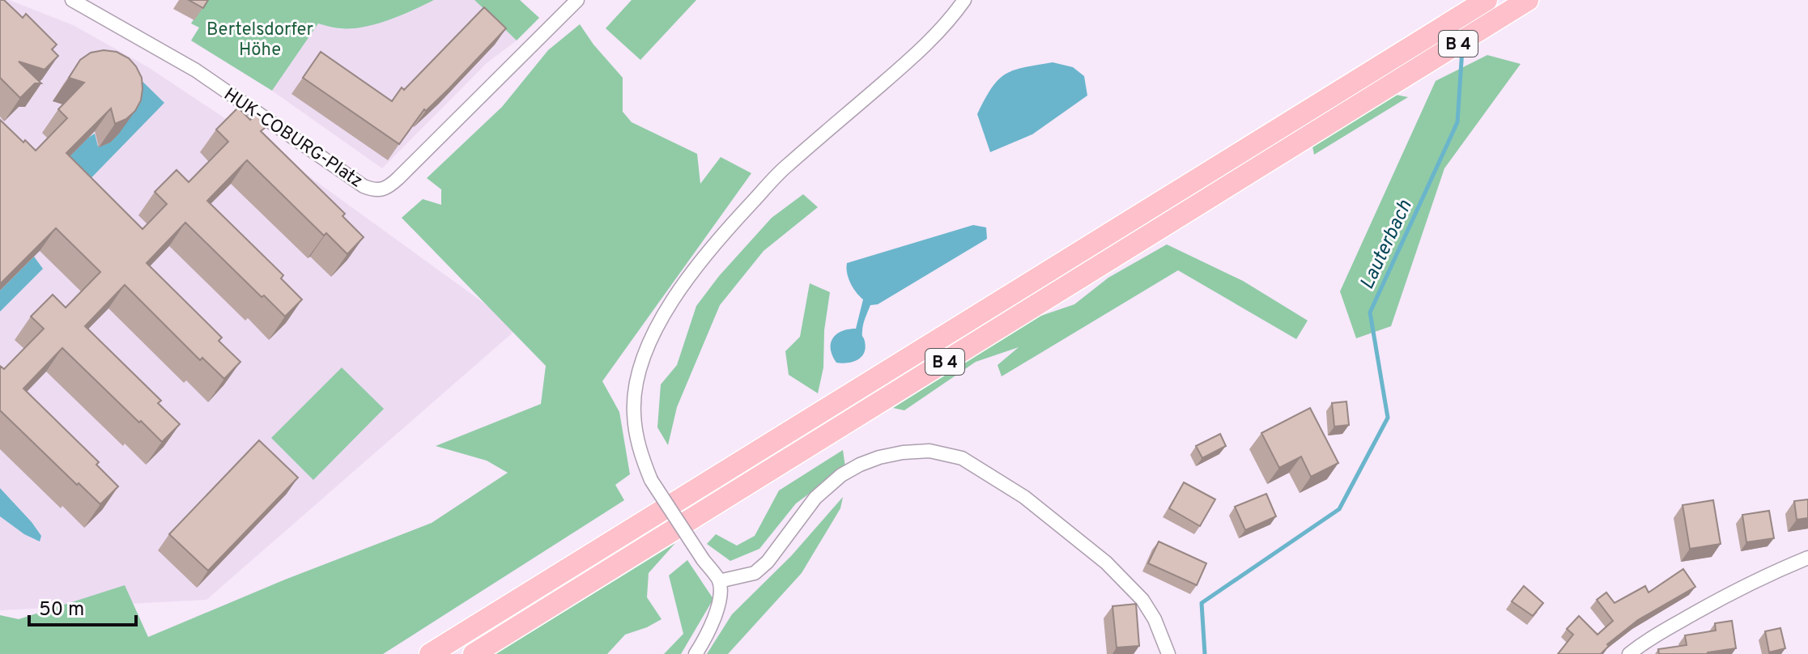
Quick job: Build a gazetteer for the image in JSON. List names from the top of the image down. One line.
{"streets":{"highway":["B 4"],"street":["HUK-COBURG-Platz"]},"water":["Lauterbach"],"parks":["Bertelsdorfer Höhe"],"scale_bar":"50 m"}
